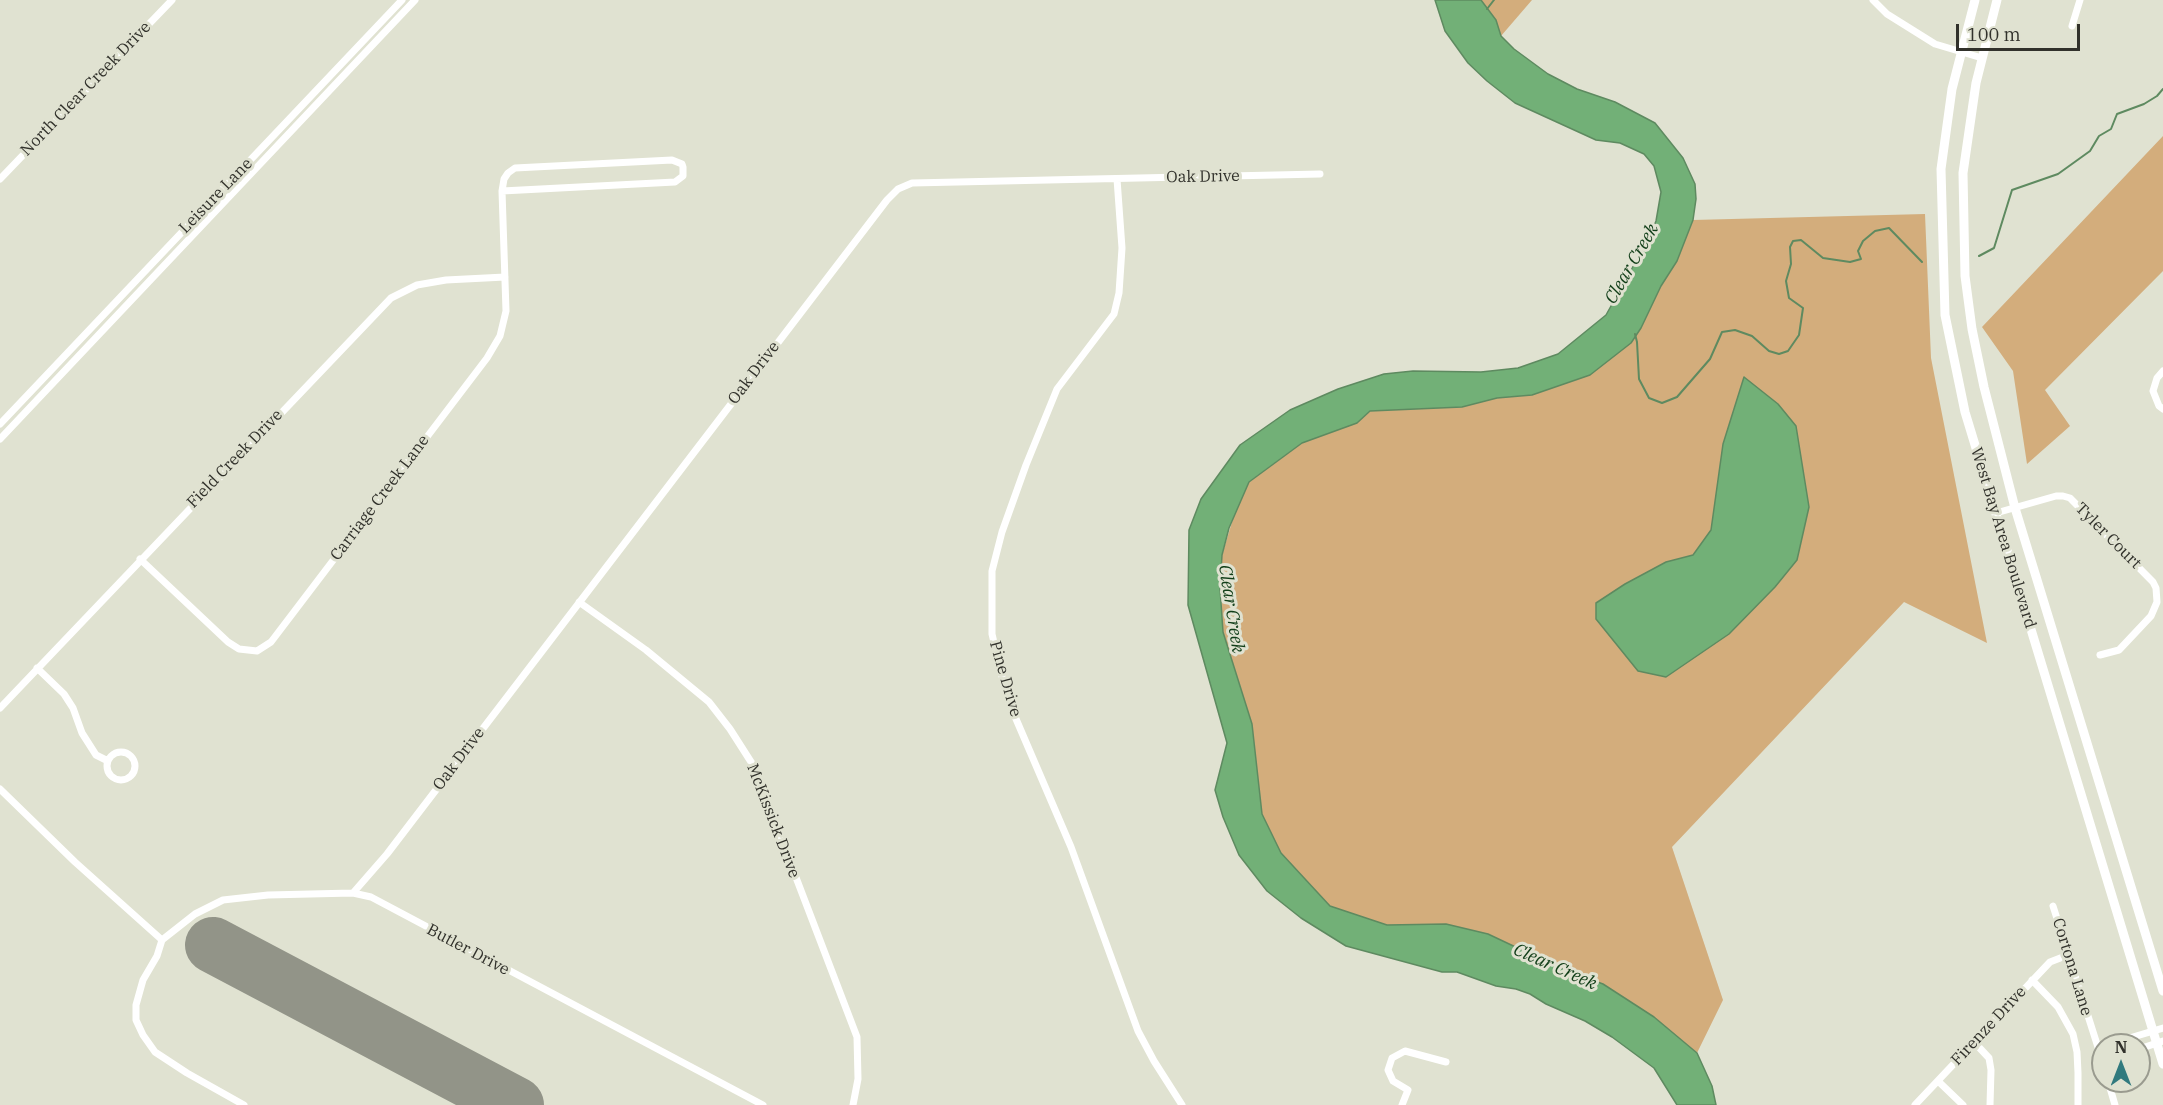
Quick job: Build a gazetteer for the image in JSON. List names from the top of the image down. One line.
{"streets":{"main road":["West Bay Area Boulevard"],"street":["North Clear Creek Drive","Oak Drive","Leisure Lane","Field Creek Drive","Carriage Creek Lane","Tyler Court","Pine Drive","McKissick Drive","Butler Drive","Cortona Lane","Firenze Drive"]},"crossings":[["Oak Drive","Pine Drive"],["Oak Drive","McKissick Drive"],["Oak Drive","Butler Drive"],["Field Creek Drive","Carriage Creek Lane"],["Tyler Court","West Bay Area Boulevard"],["Cortona Lane","Firenze Drive"]],"water":["Clear Creek"],"scale_bar":"100 m","north":"top"}
